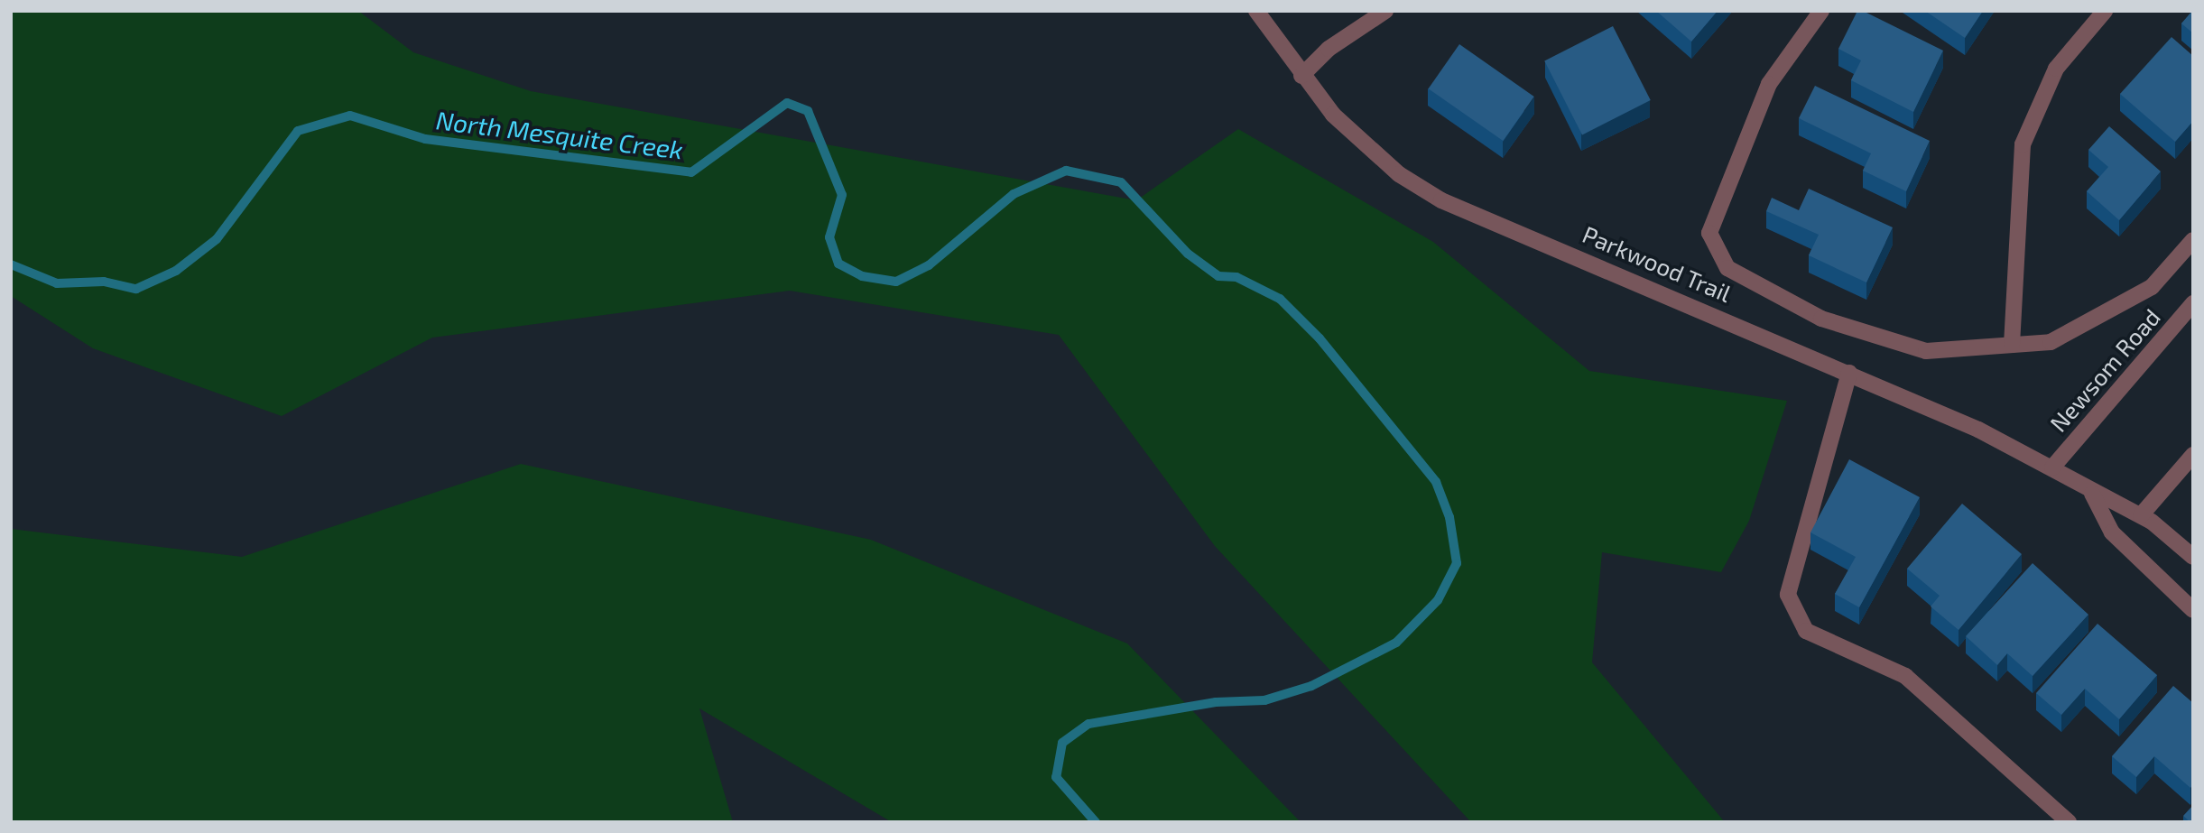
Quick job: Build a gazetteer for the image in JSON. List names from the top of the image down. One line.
{"streets":{"street":["Parkwood Trail","Newsom Road"]},"crossings":[["Parkwood Trail","Newsom Road"]],"water":["North Mesquite Creek"]}
